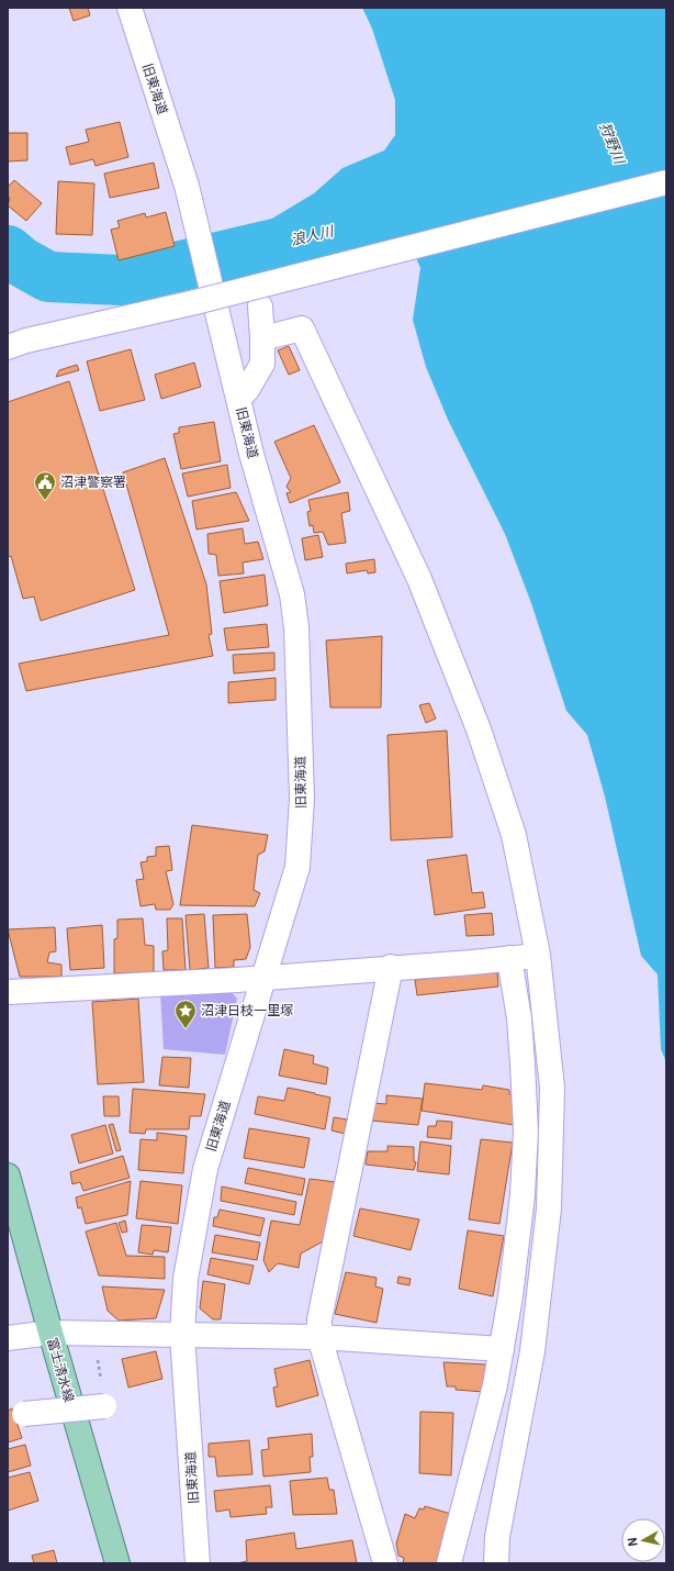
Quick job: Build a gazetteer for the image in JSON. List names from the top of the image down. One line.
{"streets":{"main road":["富士清水線"],"street":["旧東海道"]},"water":["狩野川","浪人川"],"places":{"public building":["沼津警察署"],"place":["沼津日枝一里塚"]},"north":"left"}
